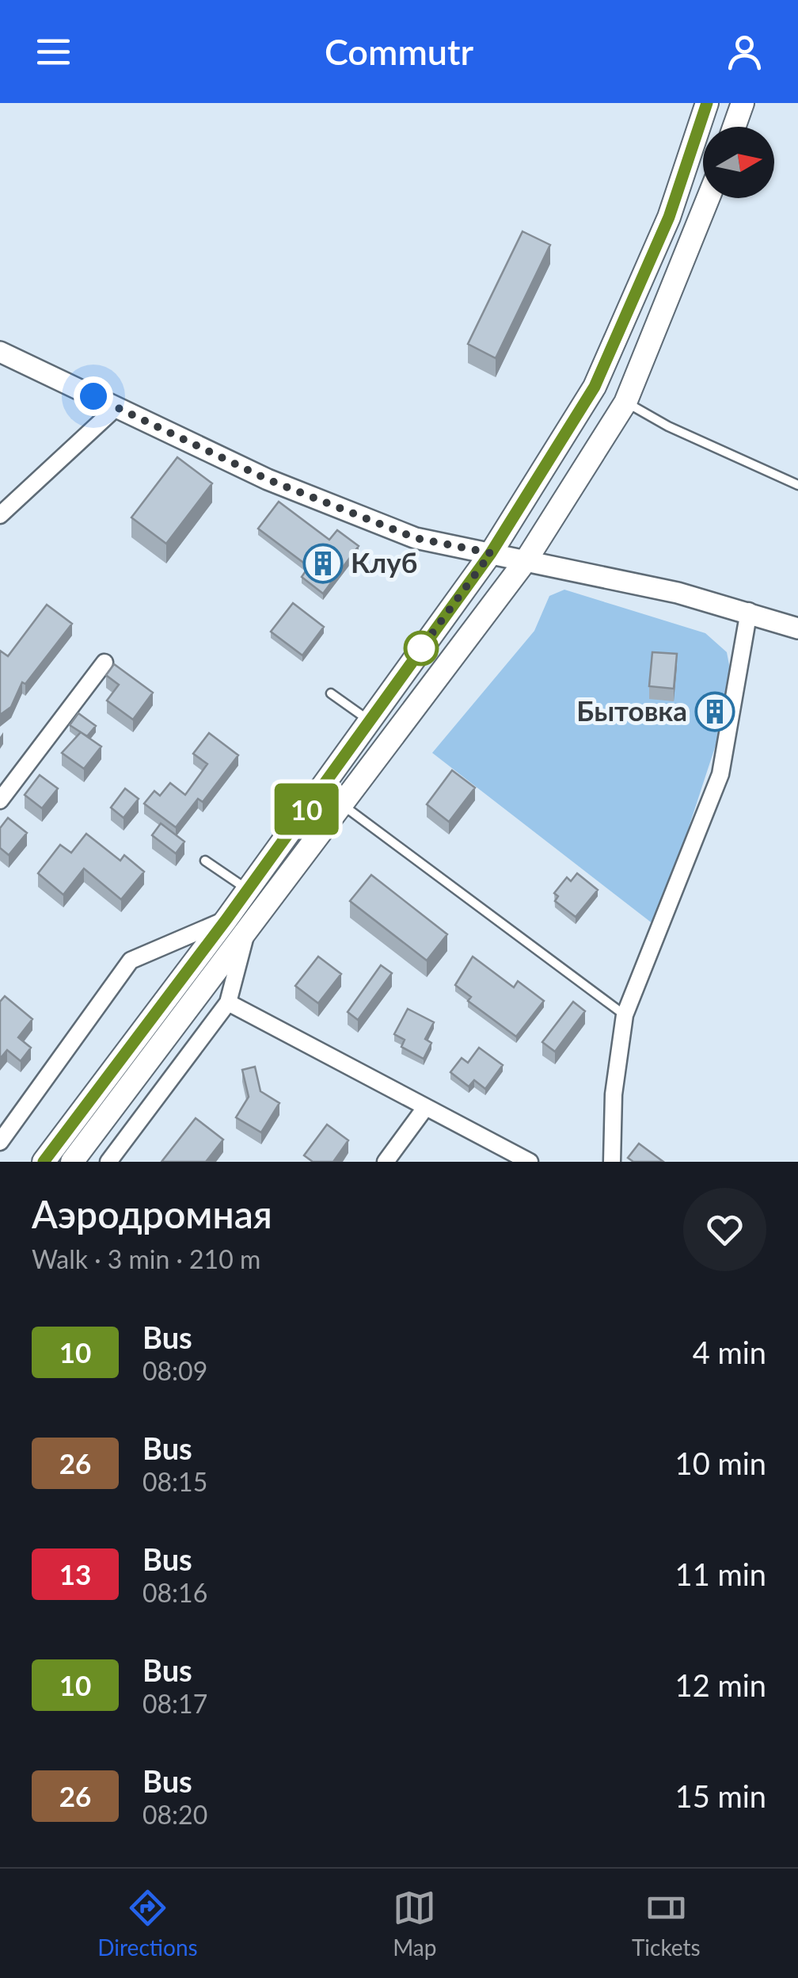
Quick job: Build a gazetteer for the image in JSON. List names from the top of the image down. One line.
{"places":{"building":["Клуб","Бытовка"]},"lines":["bus line 10"],"north":"right","page":{"header":"Commutr","on_map":"10","heading":["Аэродромная","Walk · 3 min · 210 m"],"list":[{"mark":"10","name":"Bus","note":"08:09","value":"4 min"},{"mark":"26","name":"Bus","note":"08:15","value":"10 min"},{"mark":"13","name":"Bus","note":"08:16","value":"11 min"},{"mark":"10","name":"Bus","note":"08:17","value":"12 min"},{"mark":"26","name":"Bus","note":"08:20","value":"15 min"}],"tabs":["Directions","Map","Tickets"]}}
